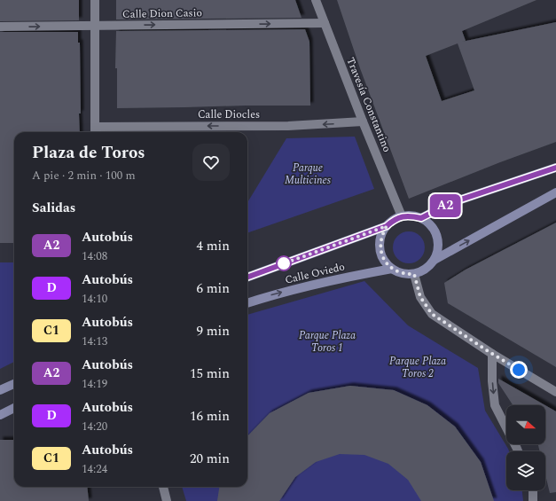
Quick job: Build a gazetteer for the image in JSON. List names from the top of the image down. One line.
{"streets":{"main road":["Calle Oviedo"],"street":["Calle Dion Casio","Travesía Constantino","Calle Diocles"]},"crossings":[["Calle Dion Casio","Travesía Constantino"],["Travesía Constantino","Calle Diocles"],["Travesía Constantino","Calle Oviedo"]],"one_way":["Calle Dion Casio","Calle Diocles"],"parks":["Parque Multicines","Parque Plaza Toros 1","Parque Plaza Toros 2"],"lines":["bus line A2"],"north":"right","page":{"on_map":"A2","heading":[["Plaza de Toros","A pie · 2 min · 100 m"],"Salidas"],"list":[{"mark":"A2","name":"Autobús","note":"14:08","value":"4 min"},{"mark":"D","name":"Autobús","note":"14:10","value":"6 min"},{"mark":"C1","name":"Autobús","note":"14:13","value":"9 min"},{"mark":"A2","name":"Autobús","note":"14:19","value":"15 min"},{"mark":"D","name":"Autobús","note":"14:20","value":"16 min"},{"mark":"C1","name":"Autobús","note":"14:24","value":"20 min"}]}}
